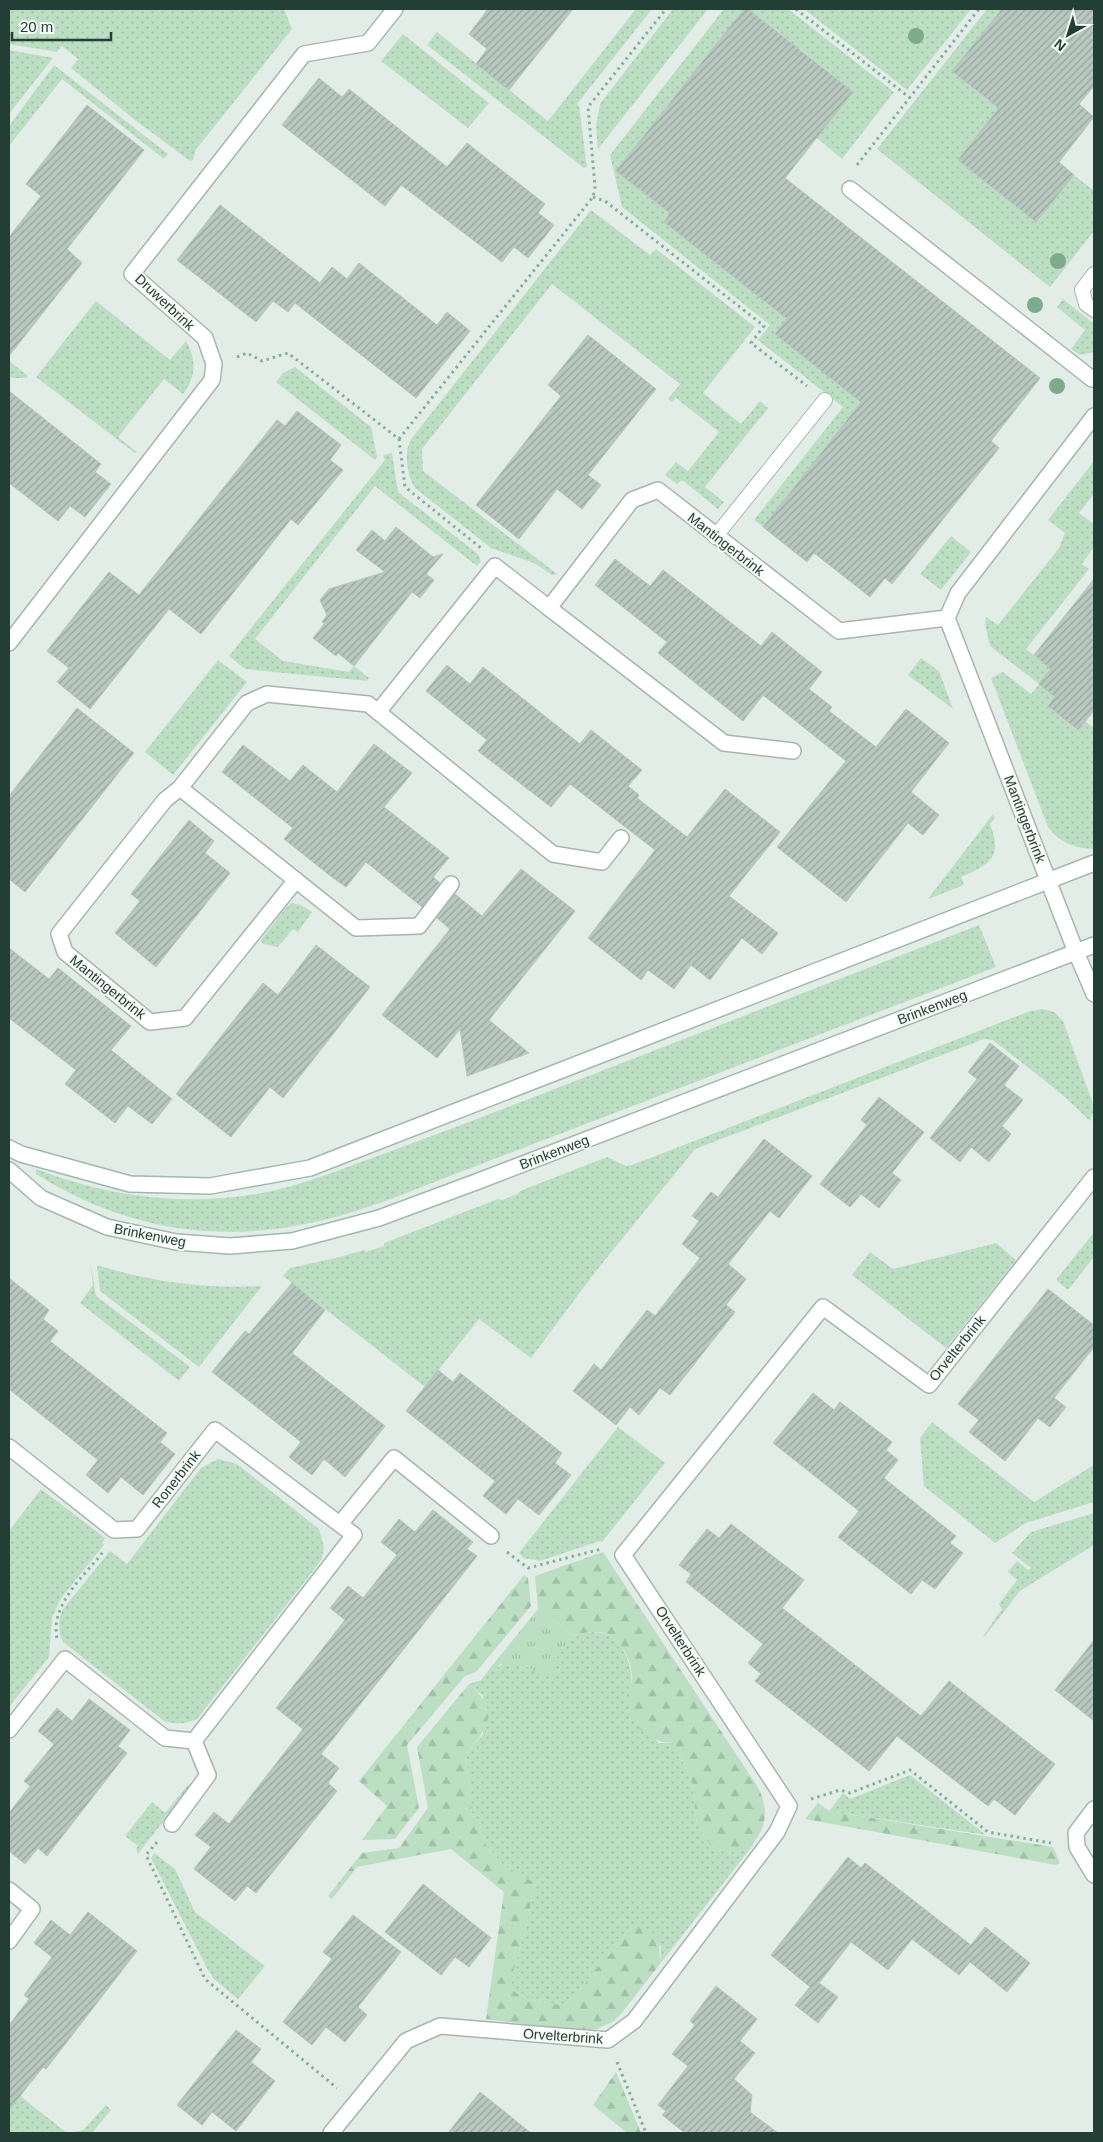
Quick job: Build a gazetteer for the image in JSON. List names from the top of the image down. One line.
{"streets":{"street":["Druwerbrink","Mantingerbrink","Brinkenweg","Orvelterbrink","Ronerbrink"]},"crossings":[["Mantingerbrink","Brinkenweg"]],"scale_bar":"20 m","north":"bottom left"}
